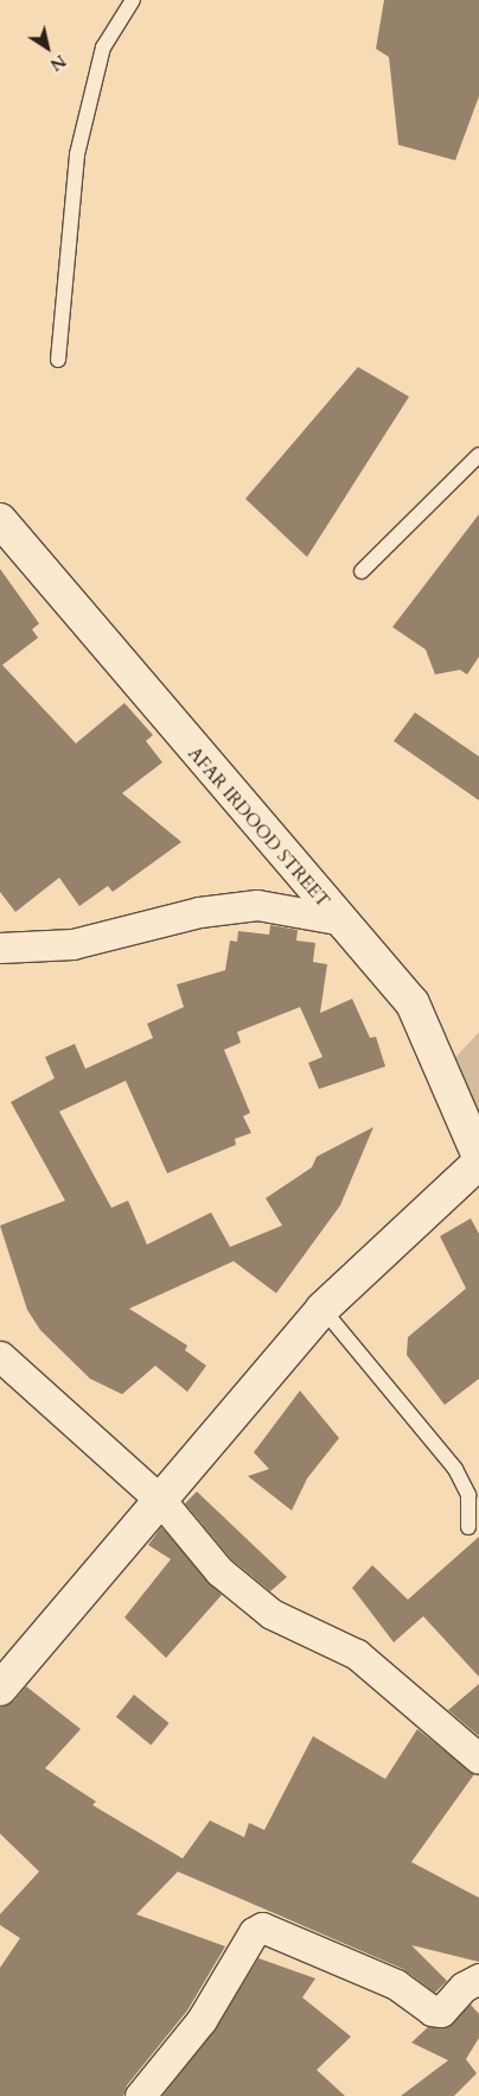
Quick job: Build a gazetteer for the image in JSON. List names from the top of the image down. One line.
{"streets":{"street":["AFAR IRDOOD STREET"]},"north":"bottom right"}
